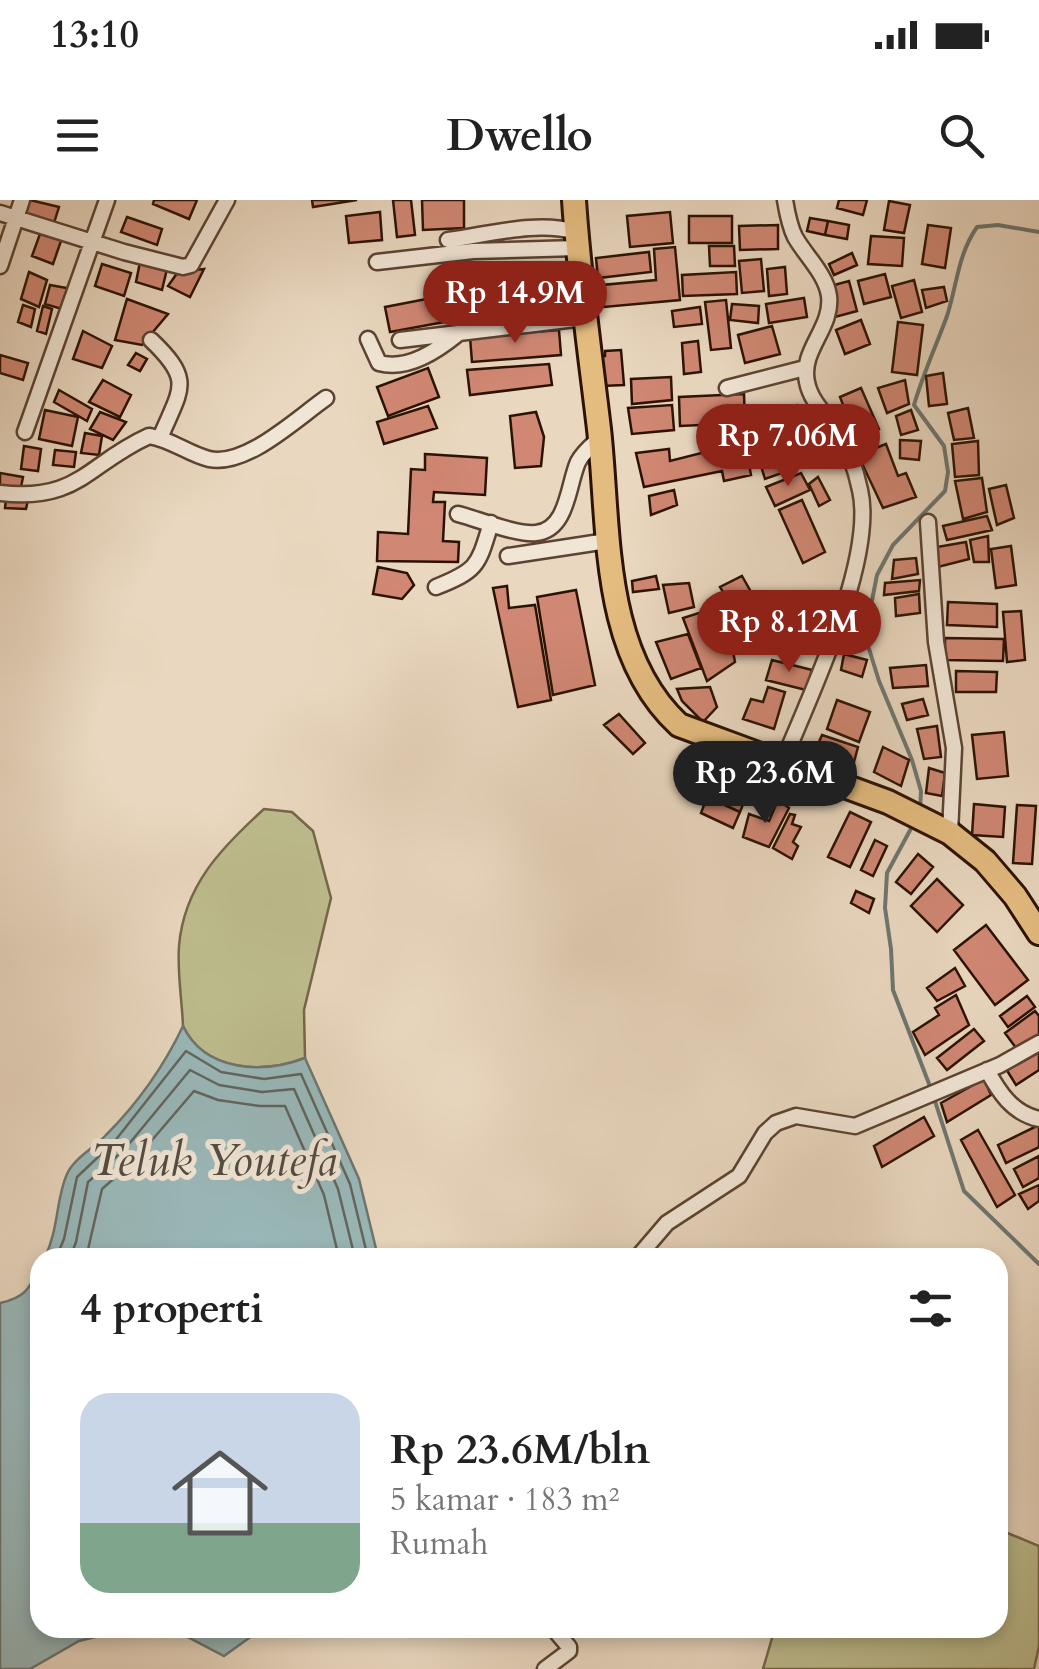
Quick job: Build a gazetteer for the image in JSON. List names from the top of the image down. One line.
{"water":["Teluk Youtefa"],"page":{"status":"13:10","header":"Dwello","price":["Rp 14.9M","Rp 7.06M","Rp 8.12M","Rp 23.6M"],"heading":"4 properti","list":[{"name":"Rp 23.6M/bln","note":"5 kamar · 183 m² · Rumah"}]}}
